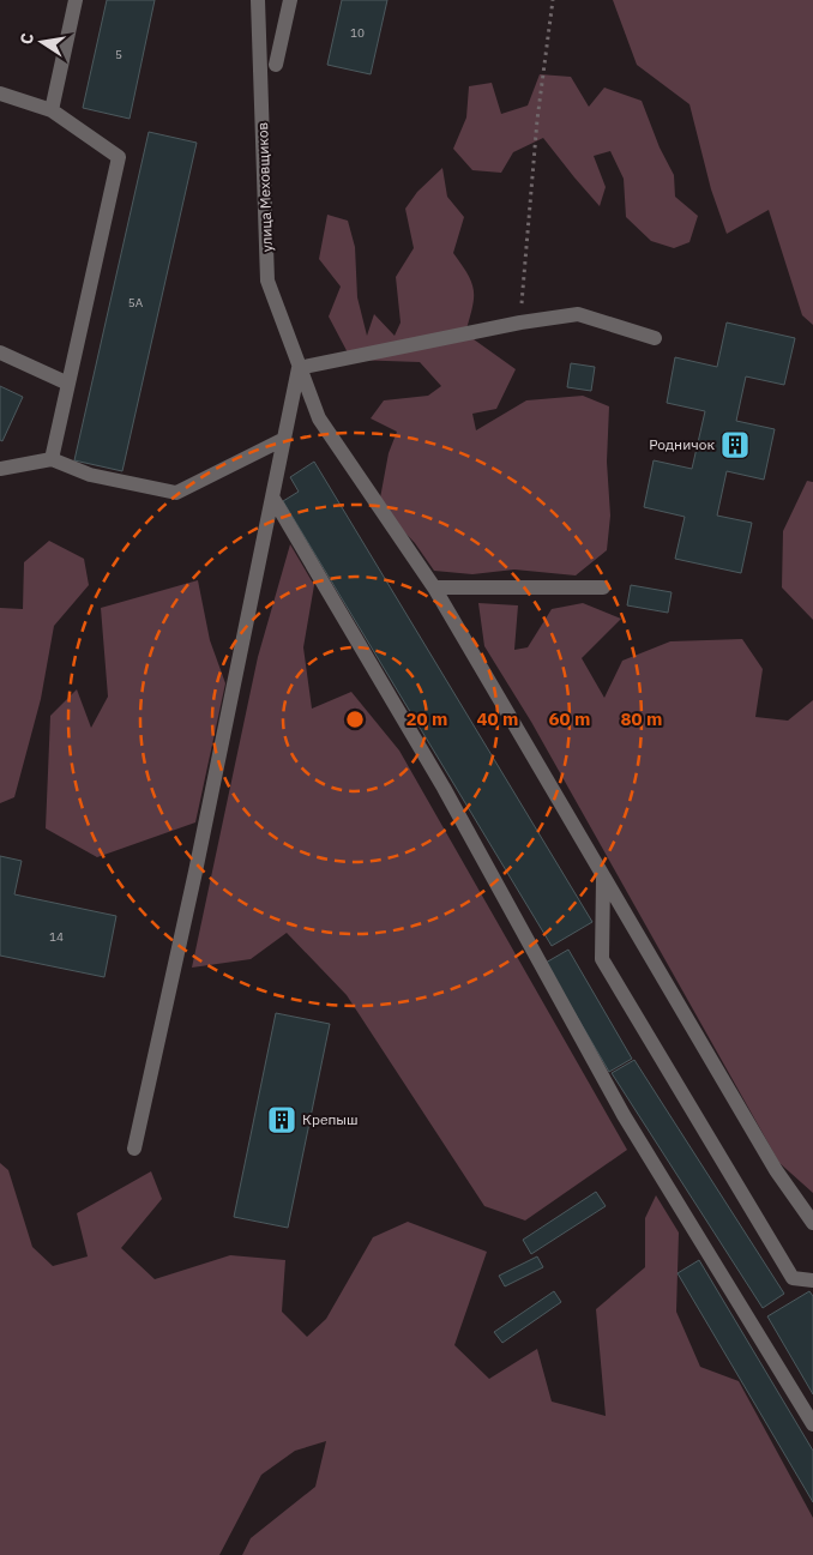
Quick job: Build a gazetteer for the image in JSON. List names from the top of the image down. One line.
{"streets":{"street":["улица Меховщиков"]},"places":{"building":["Родничок","Крепыш"]},"house_numbers":["10","5","5А","14"],"north":"left","rings":["20 m","40 m","60 m","80 m"]}
